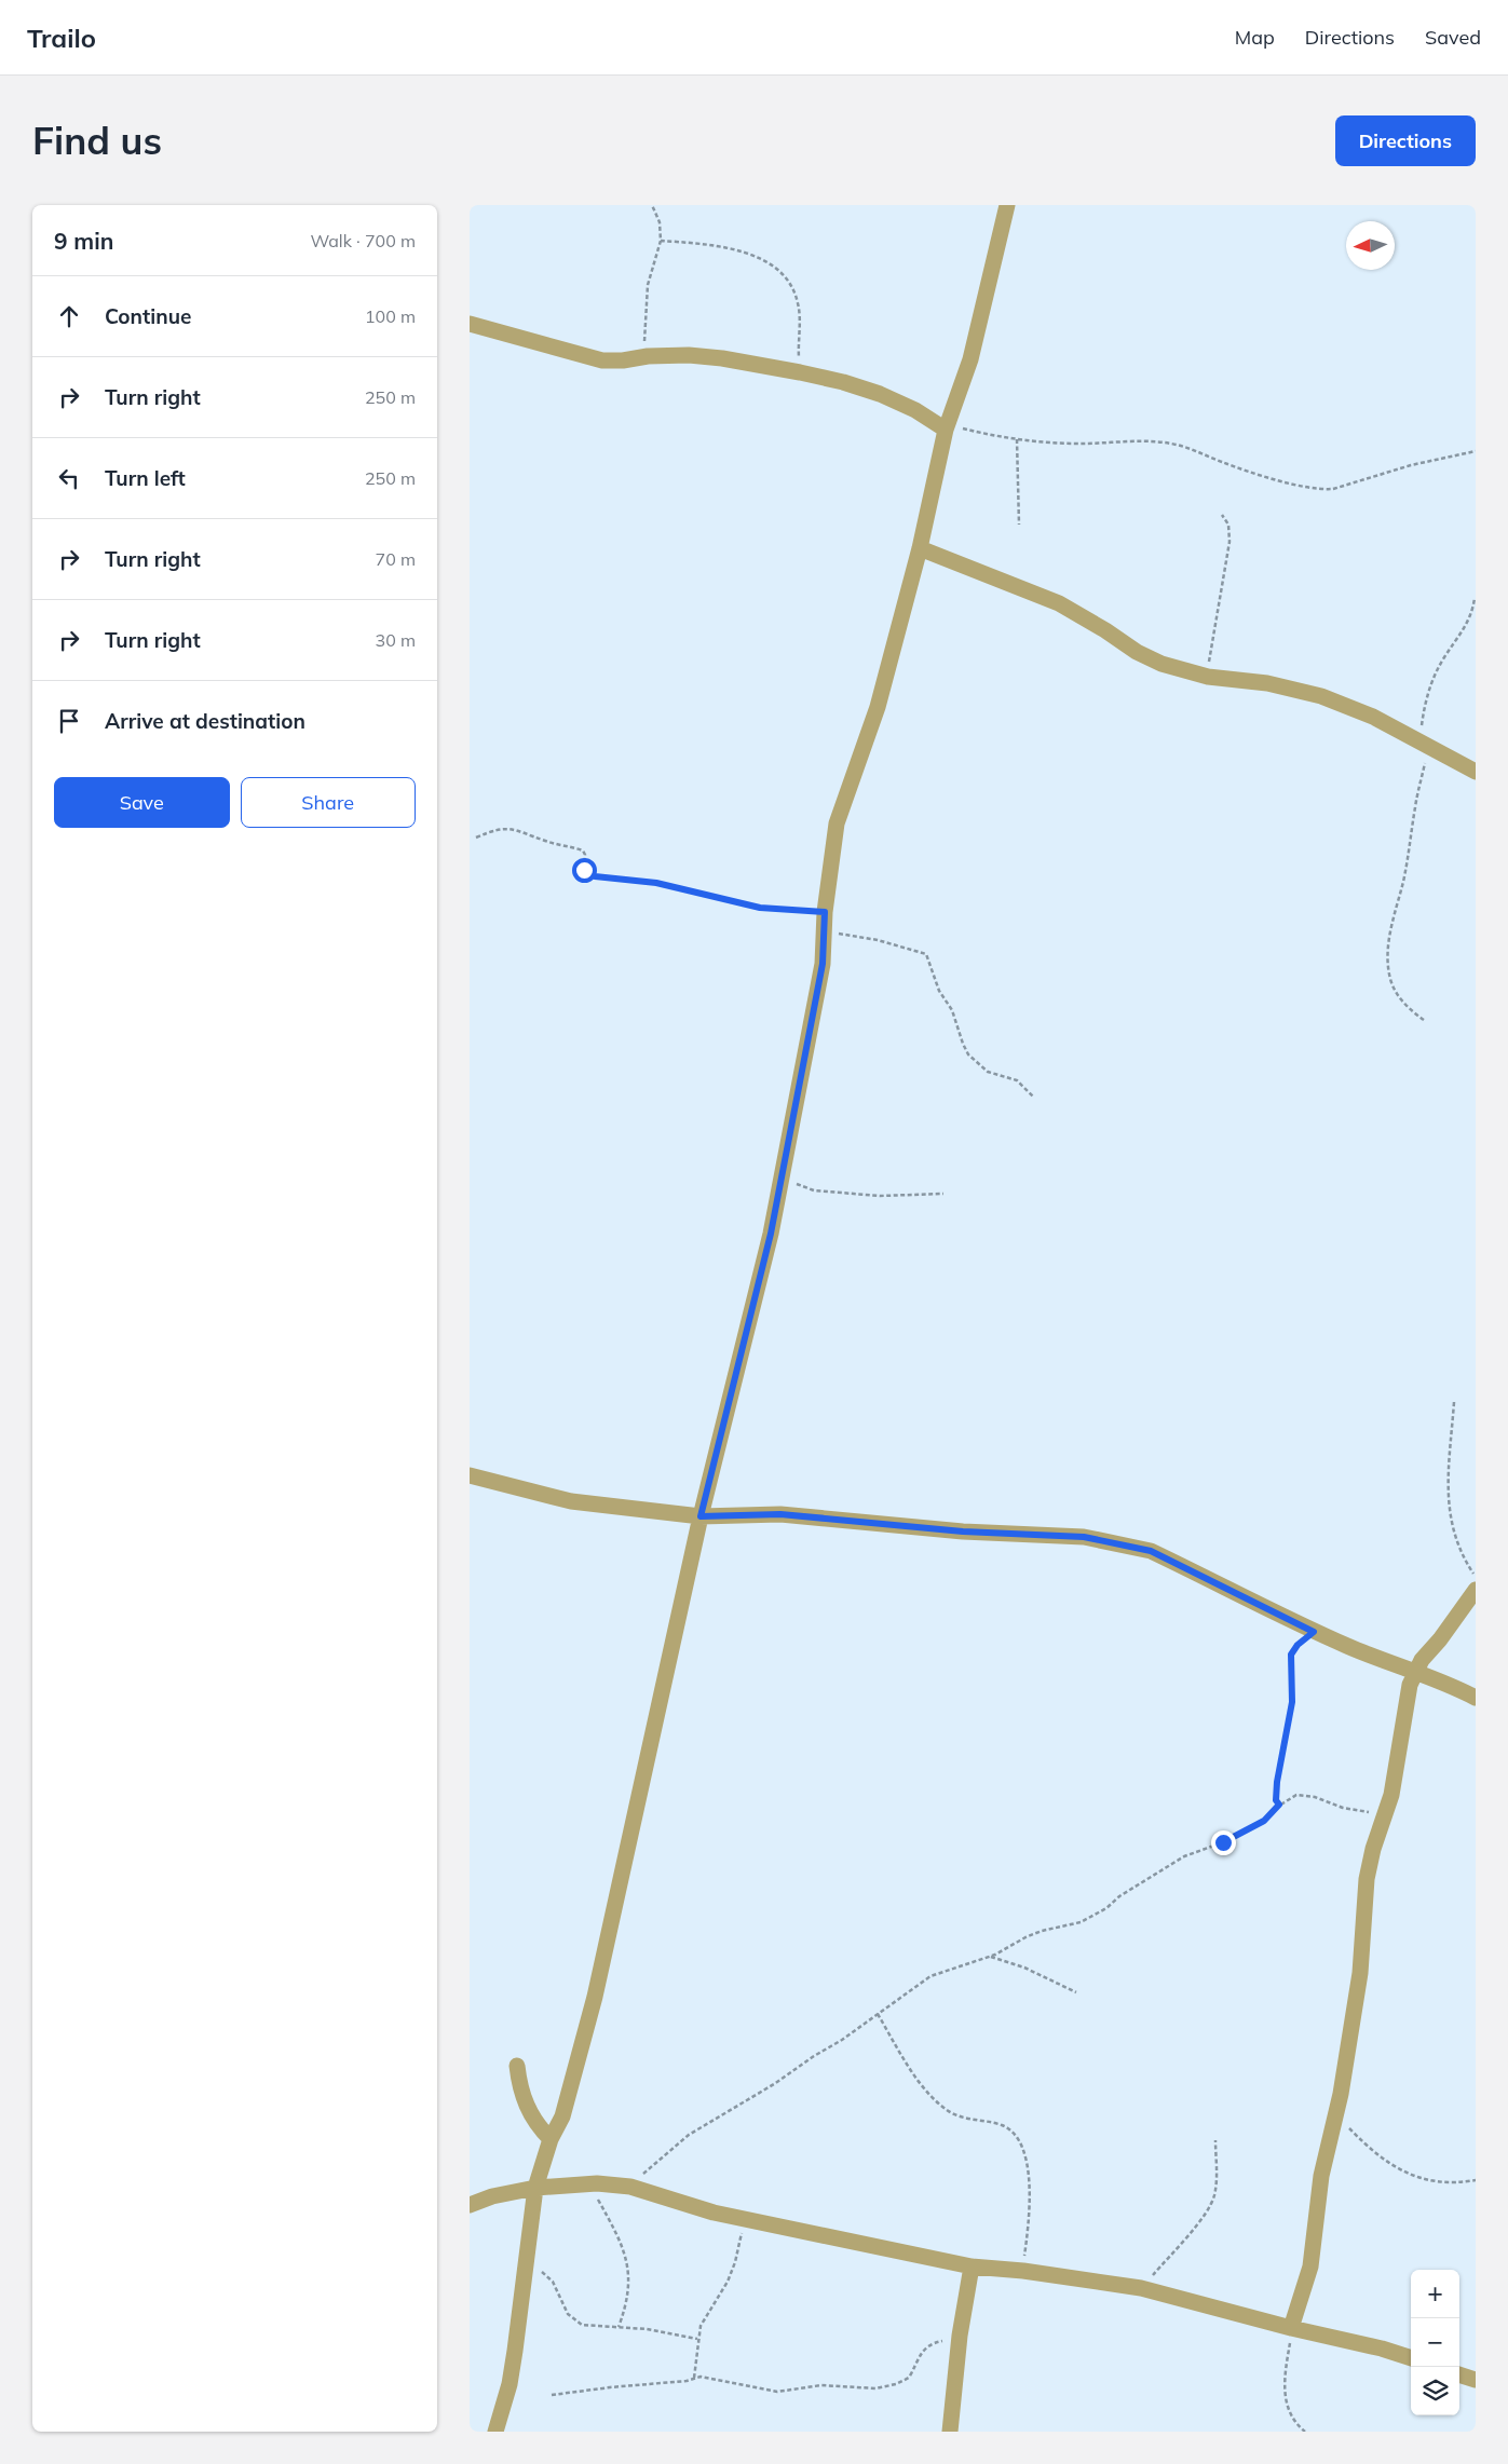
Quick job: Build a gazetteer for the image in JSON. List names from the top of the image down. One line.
{"north":"left","page":{"header":"Trailo","nav":["Map","Directions","Saved"],"buttons":["Directions",["Save","Share"]],"title":"Find us","heading":["9 min","Walk · 700 m"],"list":[["Continue","100 m"],["Turn right","250 m"],["Turn left","250 m"],["Turn right","70 m"],["Turn right","30 m"],"Arrive at destination"],"map_buttons":["+","−"]}}
